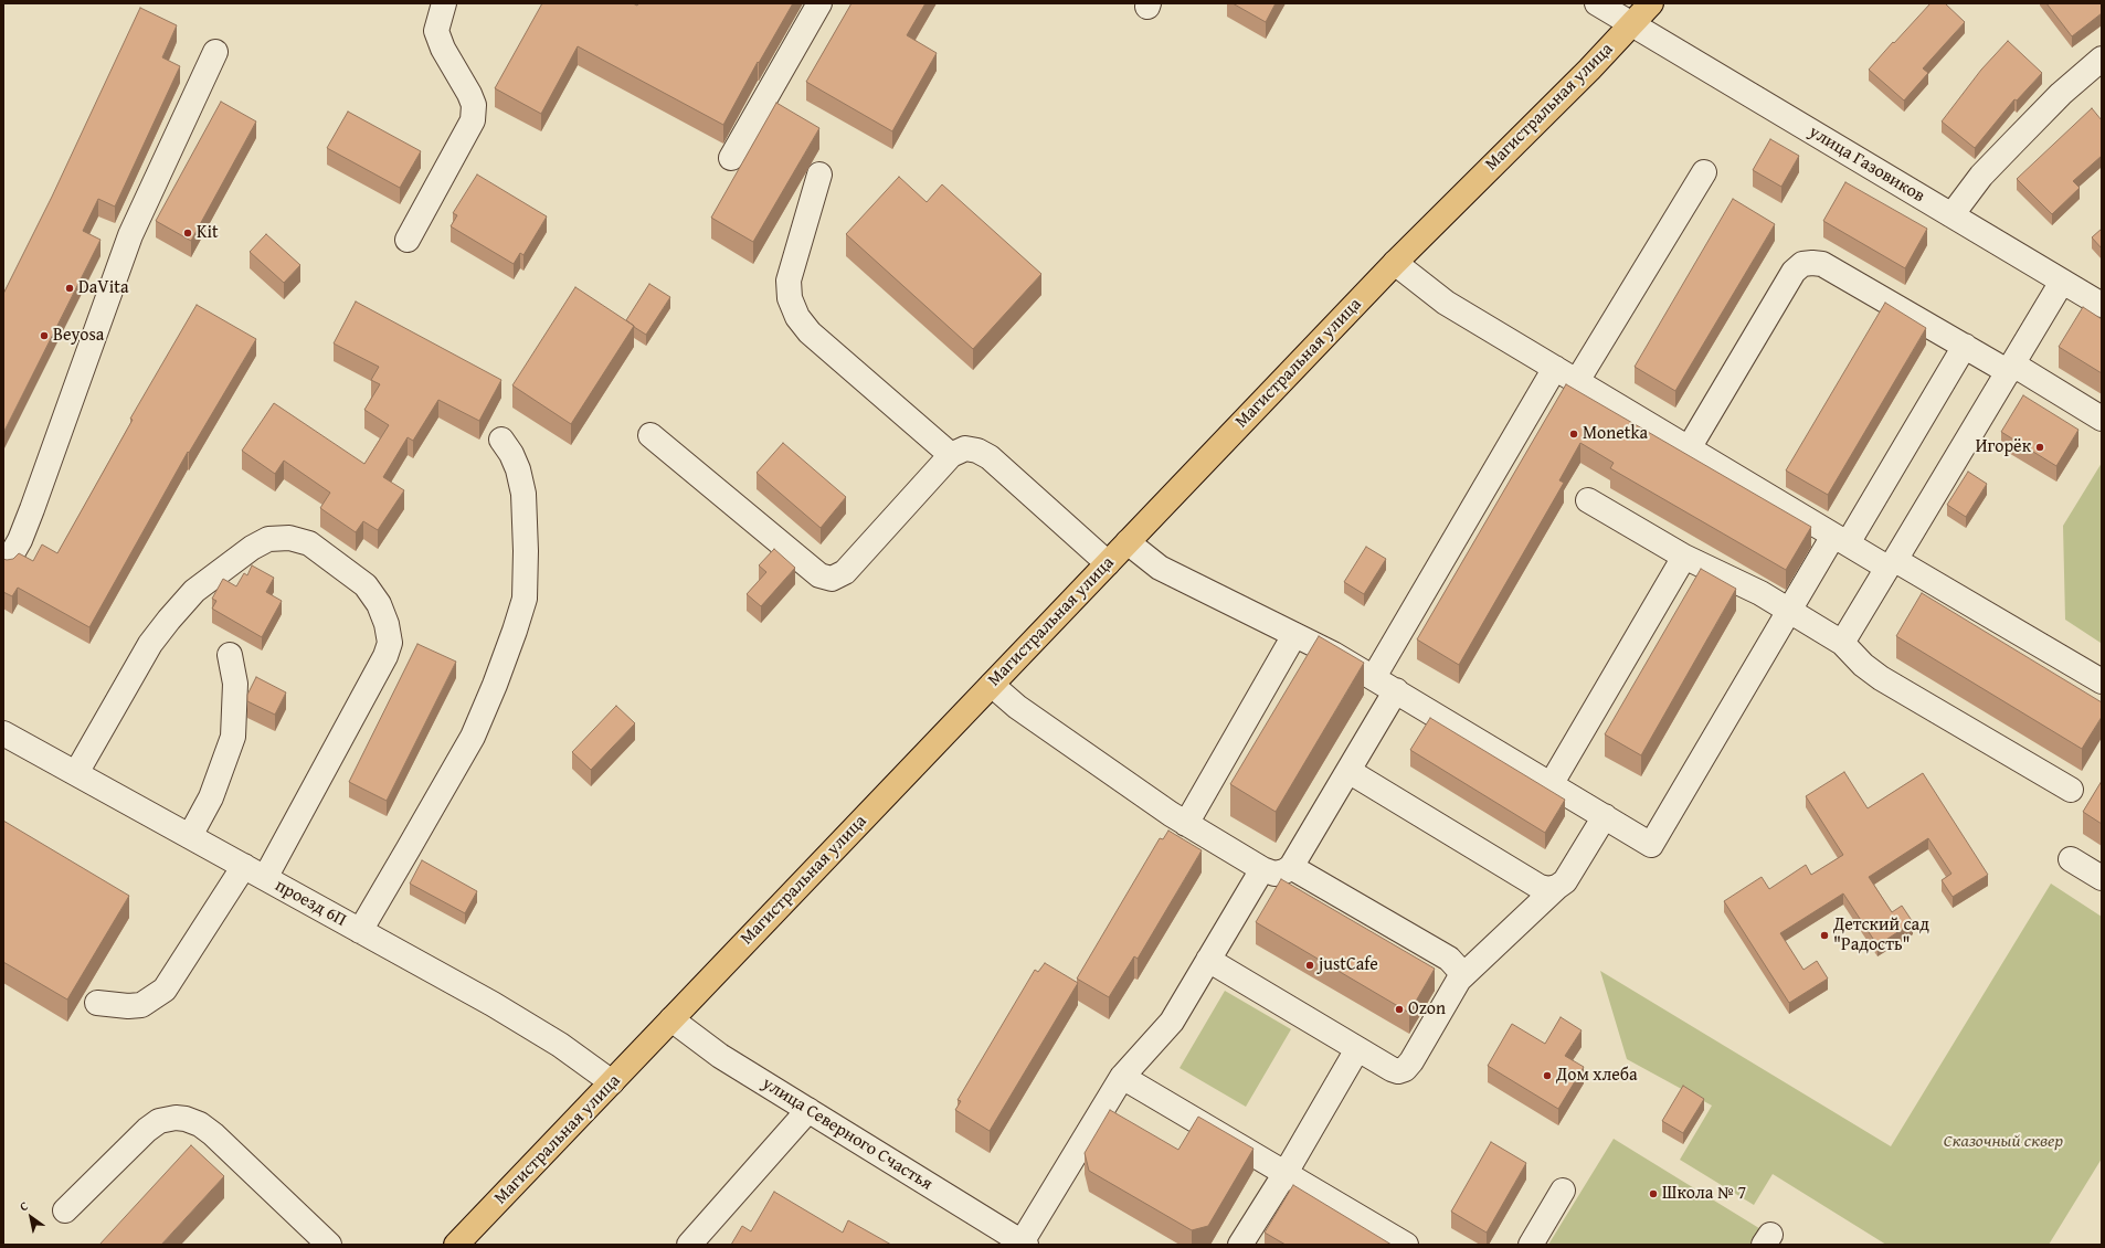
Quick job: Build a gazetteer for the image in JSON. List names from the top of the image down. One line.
{"streets":{"main road":["Магистральная улица"],"street":["улица Газовиков","проезд 6П","улица Северного Счастья"]},"crossings":[["Магистральная улица","улица Газовиков"],["Магистральная улица","проезд 6П"],["Магистральная улица","улица Северного Счастья"]],"parks":["Сказочный сквер"],"places":["Kit","DaVita","Beyosa","Monetka","Игорёк","Детский сад \"Радость\"","justCafe","Ozon","Дом хлеба","Школа № 7"],"north":"top left"}
